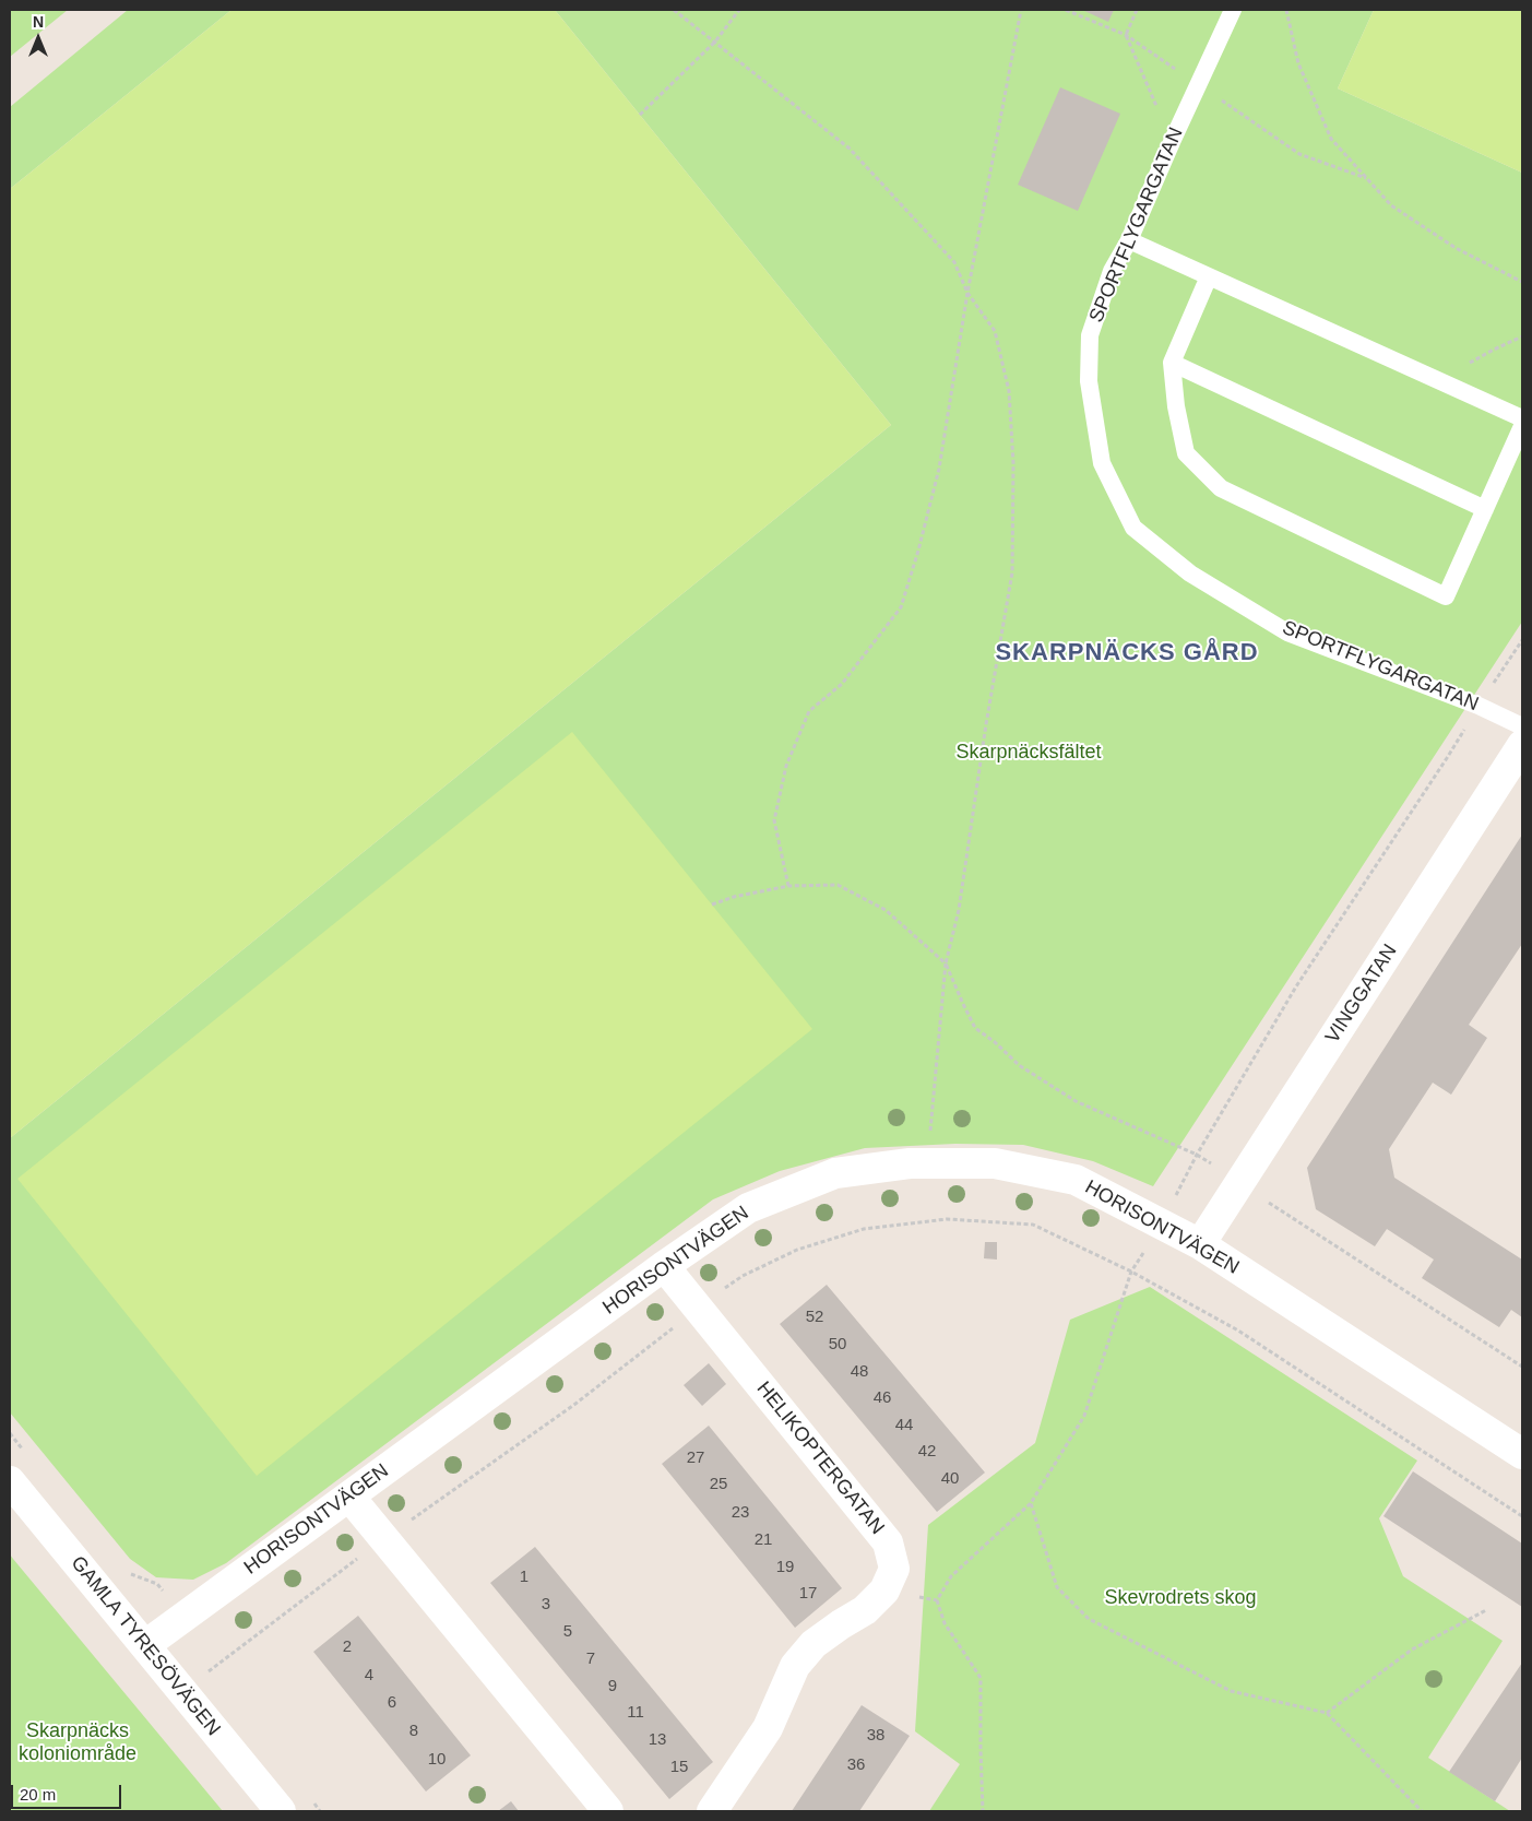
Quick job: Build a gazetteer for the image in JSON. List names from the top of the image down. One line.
{"streets":{"street":["VINGGATAN","HORISONTVÄGEN","HELIKOPTERGATAN","GAMLA TYRESÖVÄGEN"],"lane":["SPORTFLYGARGATAN"]},"crossings":[["VINGGATAN","HORISONTVÄGEN"],["HORISONTVÄGEN","HELIKOPTERGATAN"],["HORISONTVÄGEN","GAMLA TYRESÖVÄGEN"]],"districts":["SKARPNÄCKS GÅRD"],"parks":["Skarpnäcksfältet","Skevrodrets skog","Skarpnäcks koloniområde"],"house_numbers":["52","50","48","46","44","42","27","40","25","23","21","19","1","17","3","5","2","7","4","9","6","11","8","38","13","10","36","15"],"scale_bar":"20 m","north":"top"}
